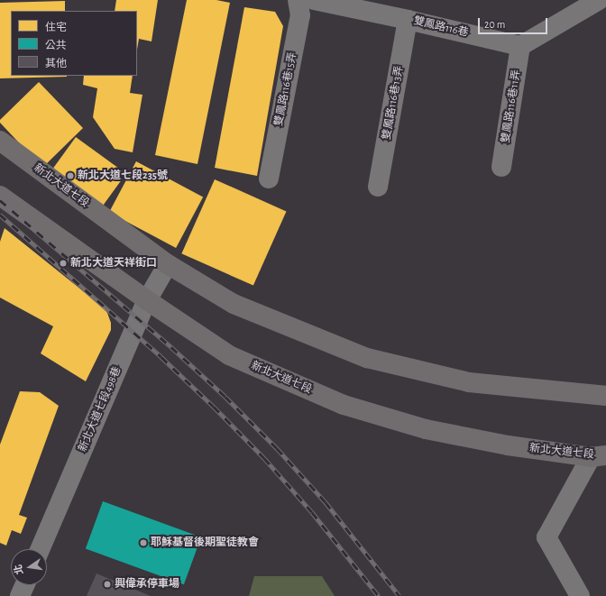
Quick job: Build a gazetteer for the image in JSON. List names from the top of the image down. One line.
{"streets":{"main road":["新北大道七段"],"street":["雙鳳路116巷","雙鳳路116巷15弄","雙鳳路116巷13弄","雙鳳路116巷11弄","新北大道七段498巷"]},"crossings":[["雙鳳路116巷","雙鳳路116巷13弄"],["雙鳳路116巷","雙鳳路116巷11弄"],["新北大道七段","新北大道七段498巷"]],"places":["新北大道七段235號","新北大道天祥街口","耶穌基督後期聖徒教會","興偉承停車場"],"legend":["住宅","公共","其他"],"scale_bar":"20 m","north":"left"}
